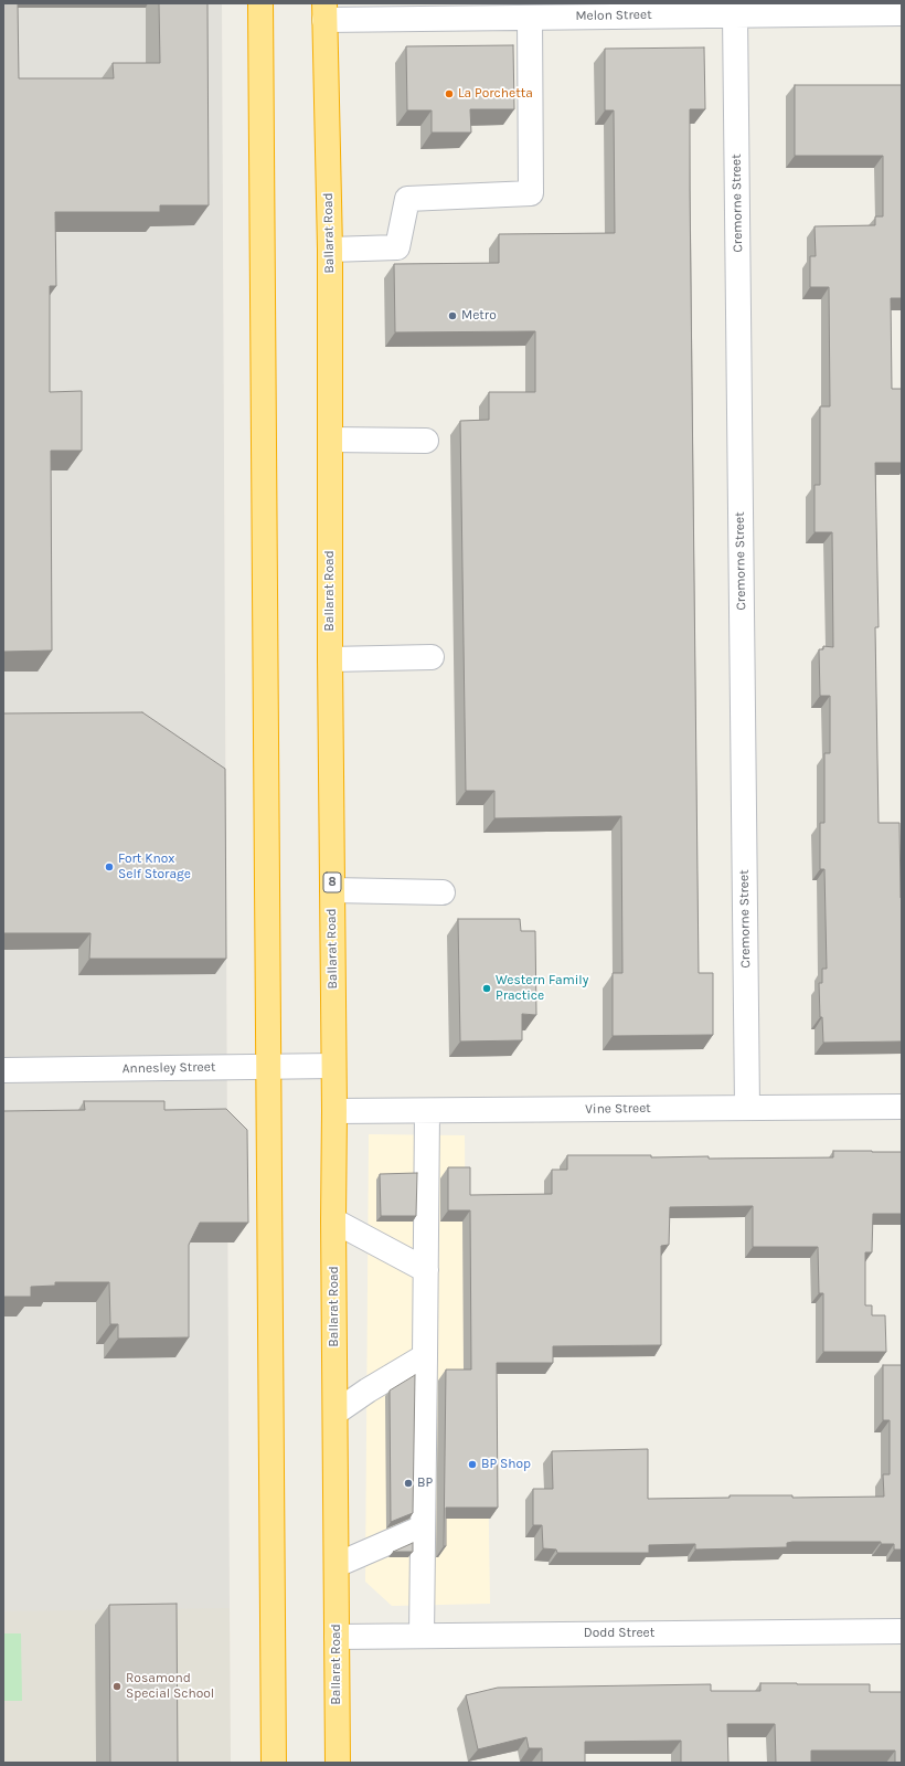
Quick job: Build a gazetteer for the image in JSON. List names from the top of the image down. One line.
{"streets":{"highway":["Ballarat Road","8"],"street":["Melon Street","Cremorne Street","Annesley Street","Vine Street","Dodd Street"]},"crossings":[["Melon Street","Cremorne Street"],["Melon Street","Ballarat Road"],["Cremorne Street","Vine Street"],["Ballarat Road","Annesley Street"],["Ballarat Road","Vine Street"],["Ballarat Road","Dodd Street"]],"places":["La Porchetta","Metro","Fort Knox Self Storage","Western Family Practice","BP Shop","BP","Rosamond Special School"]}
